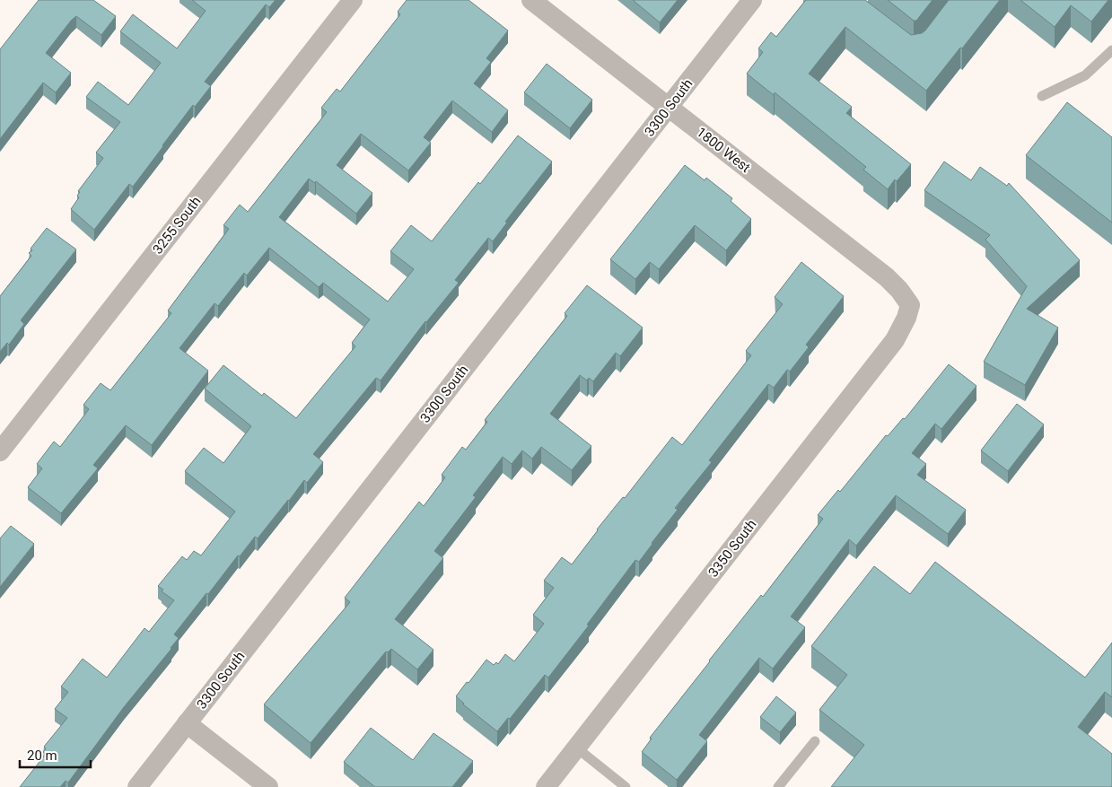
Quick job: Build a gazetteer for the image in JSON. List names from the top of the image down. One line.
{"streets":{"street":["3300 South","1800 West","3255 South","3350 South"]},"crossings":[["3300 South","1800 West"],["1800 West","3350 South"]],"scale_bar":"20 m"}
